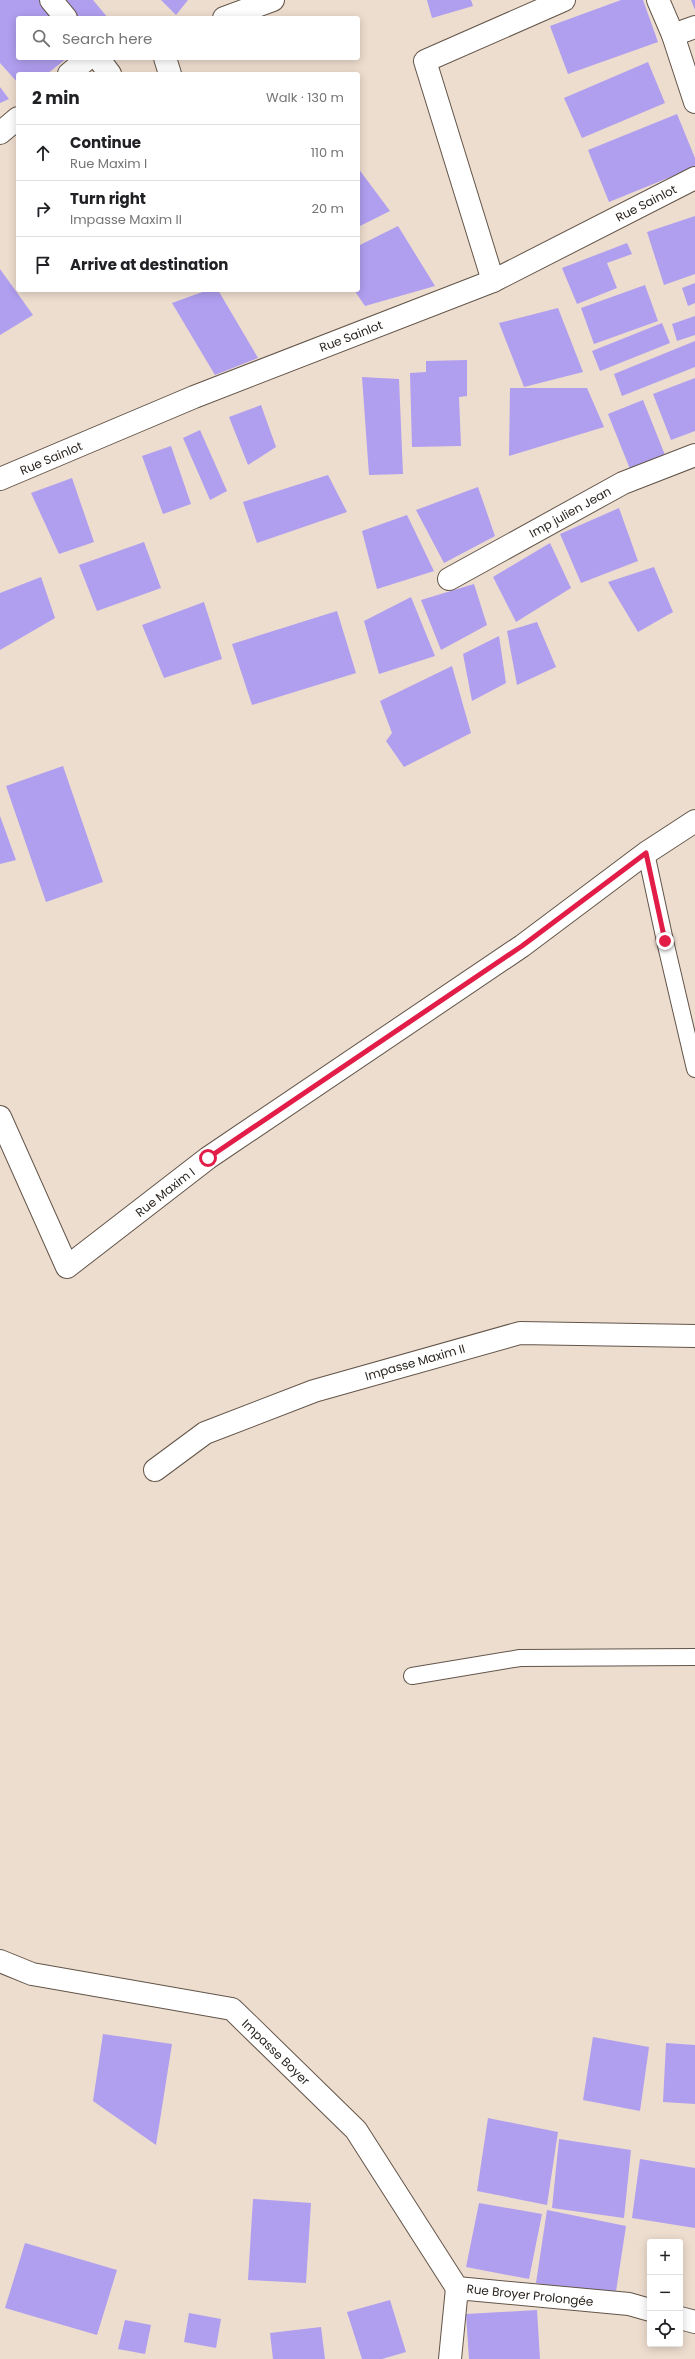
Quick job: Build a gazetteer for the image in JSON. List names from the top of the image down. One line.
{"streets":{"street":["Rue Sainlot","Imp julien Jean","Rue Maxim I","Impasse Maxim II","Impasse Boyer","Rue Broyer Prolongée"]},"crossings":[["Impasse Boyer","Rue Broyer Prolongée"]],"page":{"search":"Search here","heading":["2 min","Walk · 130 m"],"list":[["Continue","Rue Maxim I","110 m"],["Turn right","Impasse Maxim II","20 m"],"Arrive at destination"],"map_buttons":["+","−"]}}
